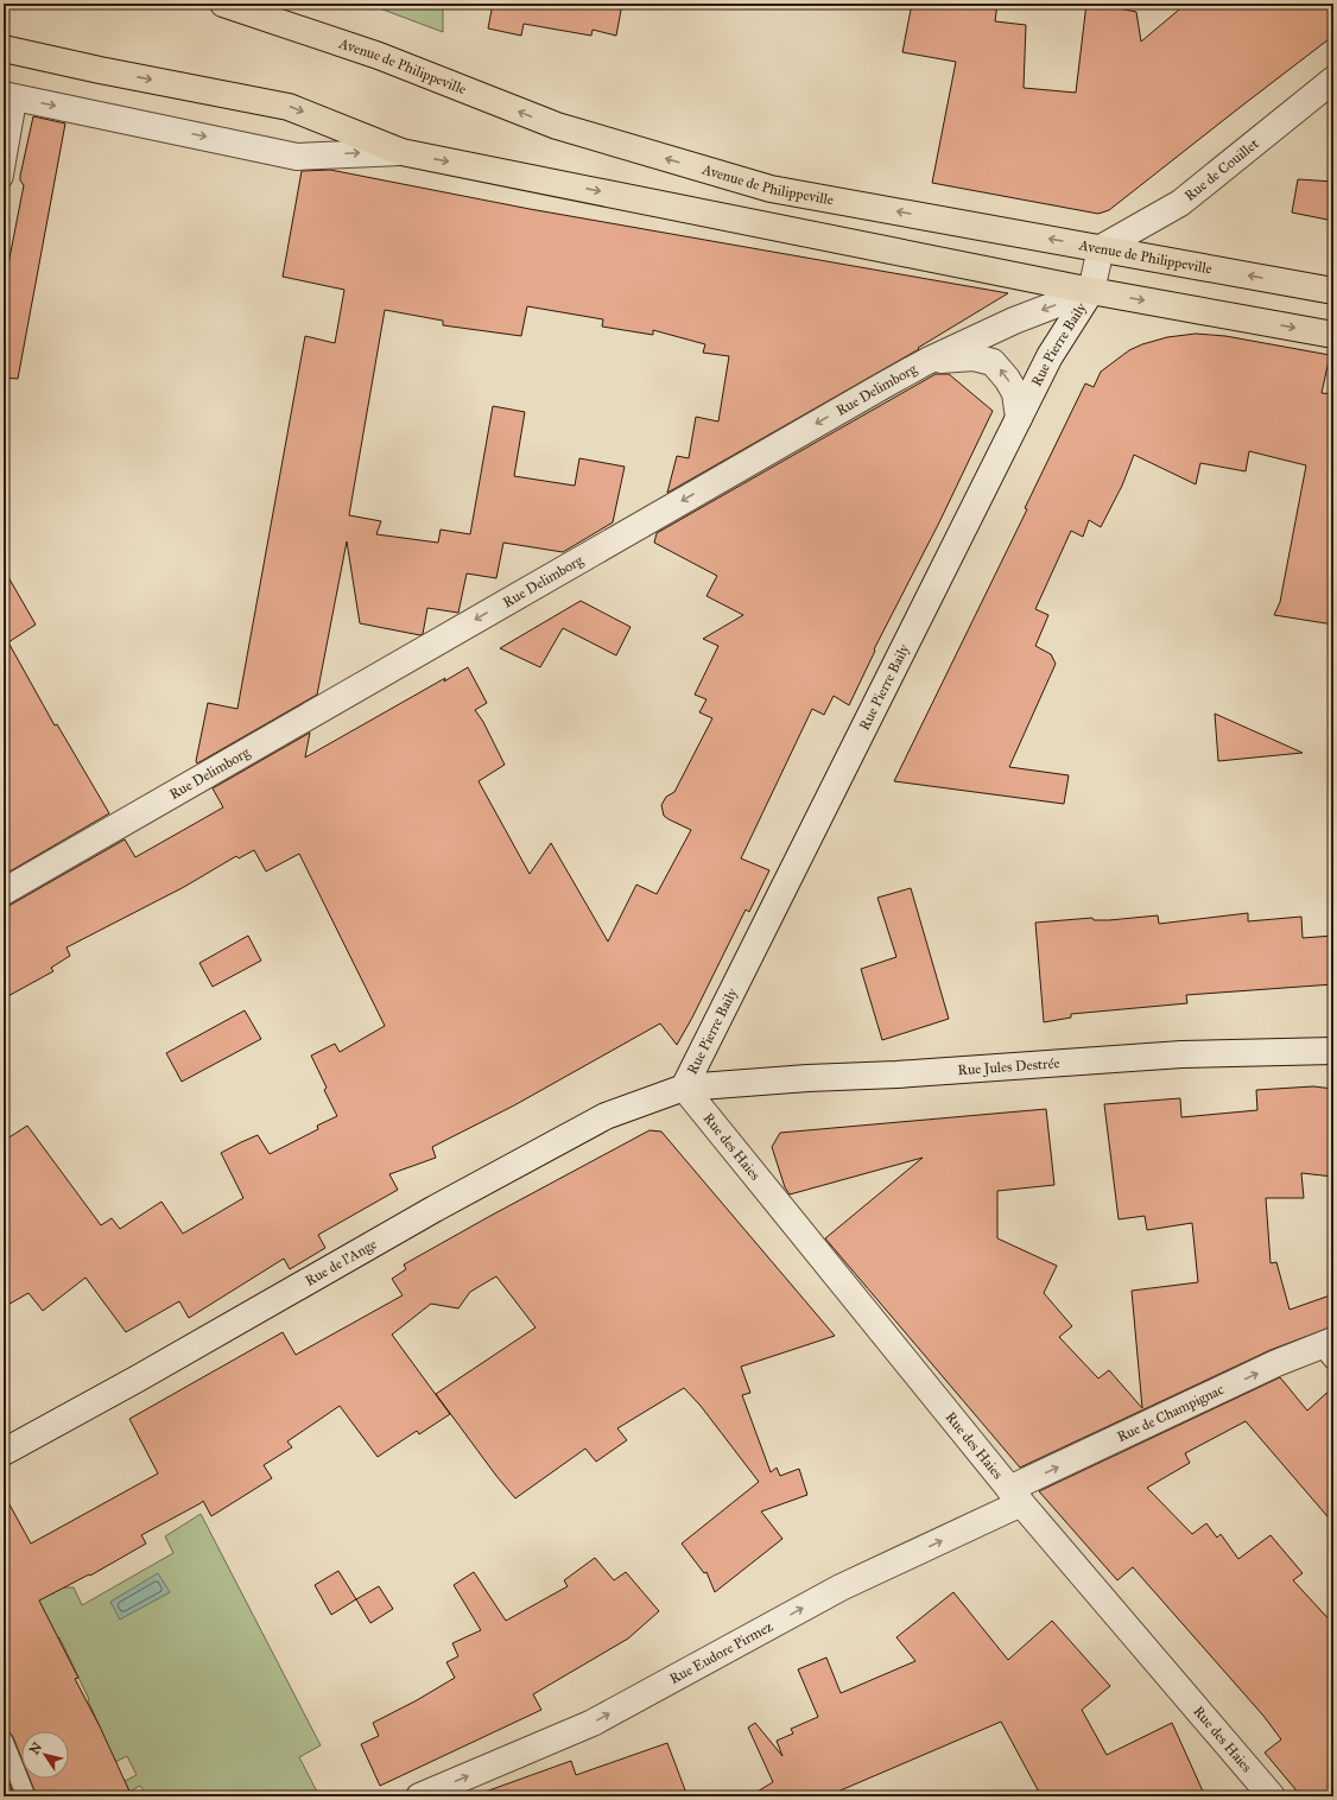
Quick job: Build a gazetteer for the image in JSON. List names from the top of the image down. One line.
{"streets":{"main road":["Avenue de Philippeville"],"street":["Rue de Couillet","Rue Pierre Baily","Rue Delimborg","Rue Jules Destrée","Rue des Haies","Rue de l'Ange","Rue de Champignac","Rue Eudore Pirmez"]},"crossings":[["Avenue de Philippeville","Rue de Couillet"],["Avenue de Philippeville","Rue Pierre Baily"],["Rue de Couillet","Rue Pierre Baily"],["Rue Pierre Baily","Rue Delimborg"],["Rue Pierre Baily","Rue Jules Destrée"],["Rue Pierre Baily","Rue des Haies"],["Rue Pierre Baily","Rue de l'Ange"],["Rue Jules Destrée","Rue des Haies"],["Rue Jules Destrée","Rue de l'Ange"],["Rue des Haies","Rue de l'Ange"],["Rue des Haies","Rue de Champignac"],["Rue des Haies","Rue Eudore Pirmez"],["Rue de Champignac","Rue Eudore Pirmez"]],"one_way":["Rue Delimborg","Rue de Champignac","Rue Eudore Pirmez"],"north":"top left"}
